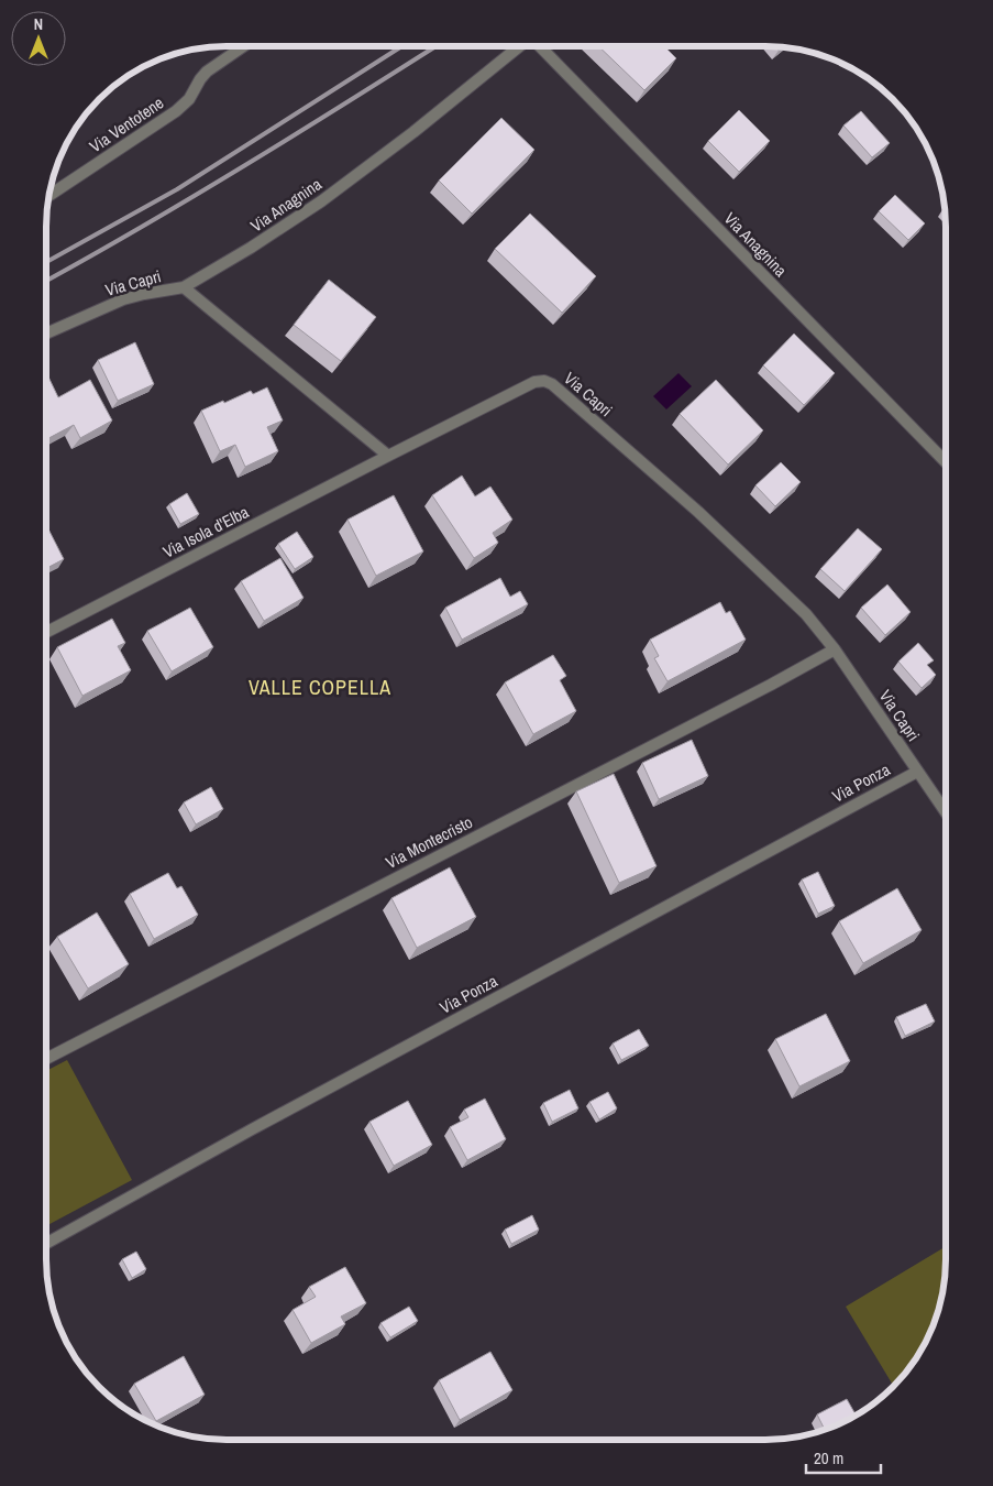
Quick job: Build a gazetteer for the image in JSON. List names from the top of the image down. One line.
{"streets":{"street":["Via Ventotene","Via Anagnina","Via Capri","Via Isola d'Elba","Via Ponza","Via Montecristo"]},"crossings":[["Via Anagnina","Via Capri"],["Via Capri","Via Isola d'Elba"],["Via Capri","Via Ponza"],["Via Capri","Via Montecristo"]],"districts":["VALLE COPELLA"],"scale_bar":"20 m","north":"top"}
